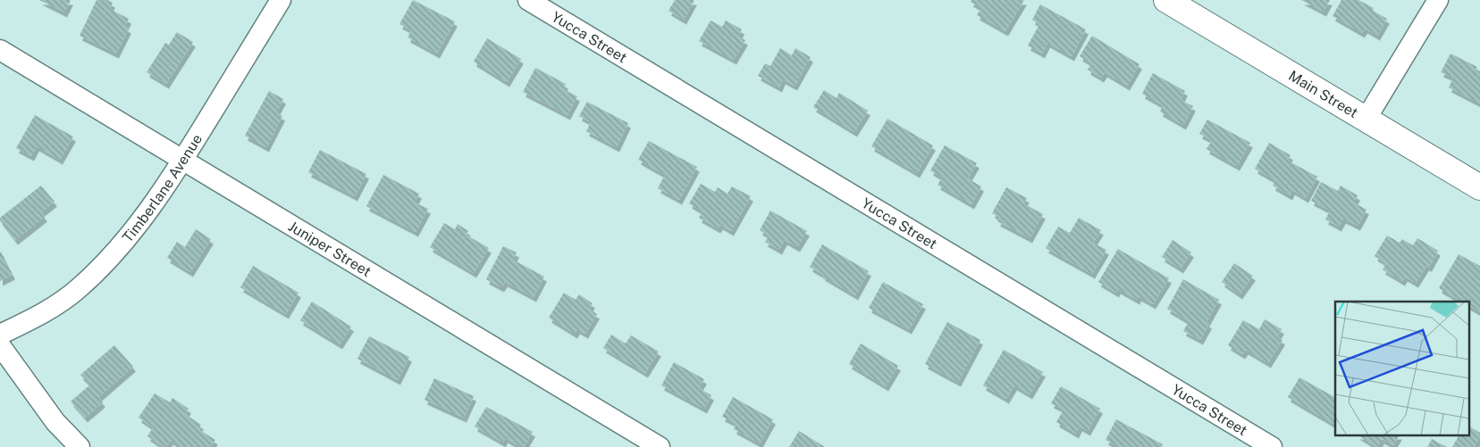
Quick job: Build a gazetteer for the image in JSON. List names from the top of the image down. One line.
{"streets":{"main road":["Main Street"],"street":["Yucca Street","Timberlane Avenue","Juniper Street"]},"crossings":[["Timberlane Avenue","Juniper Street"]]}
